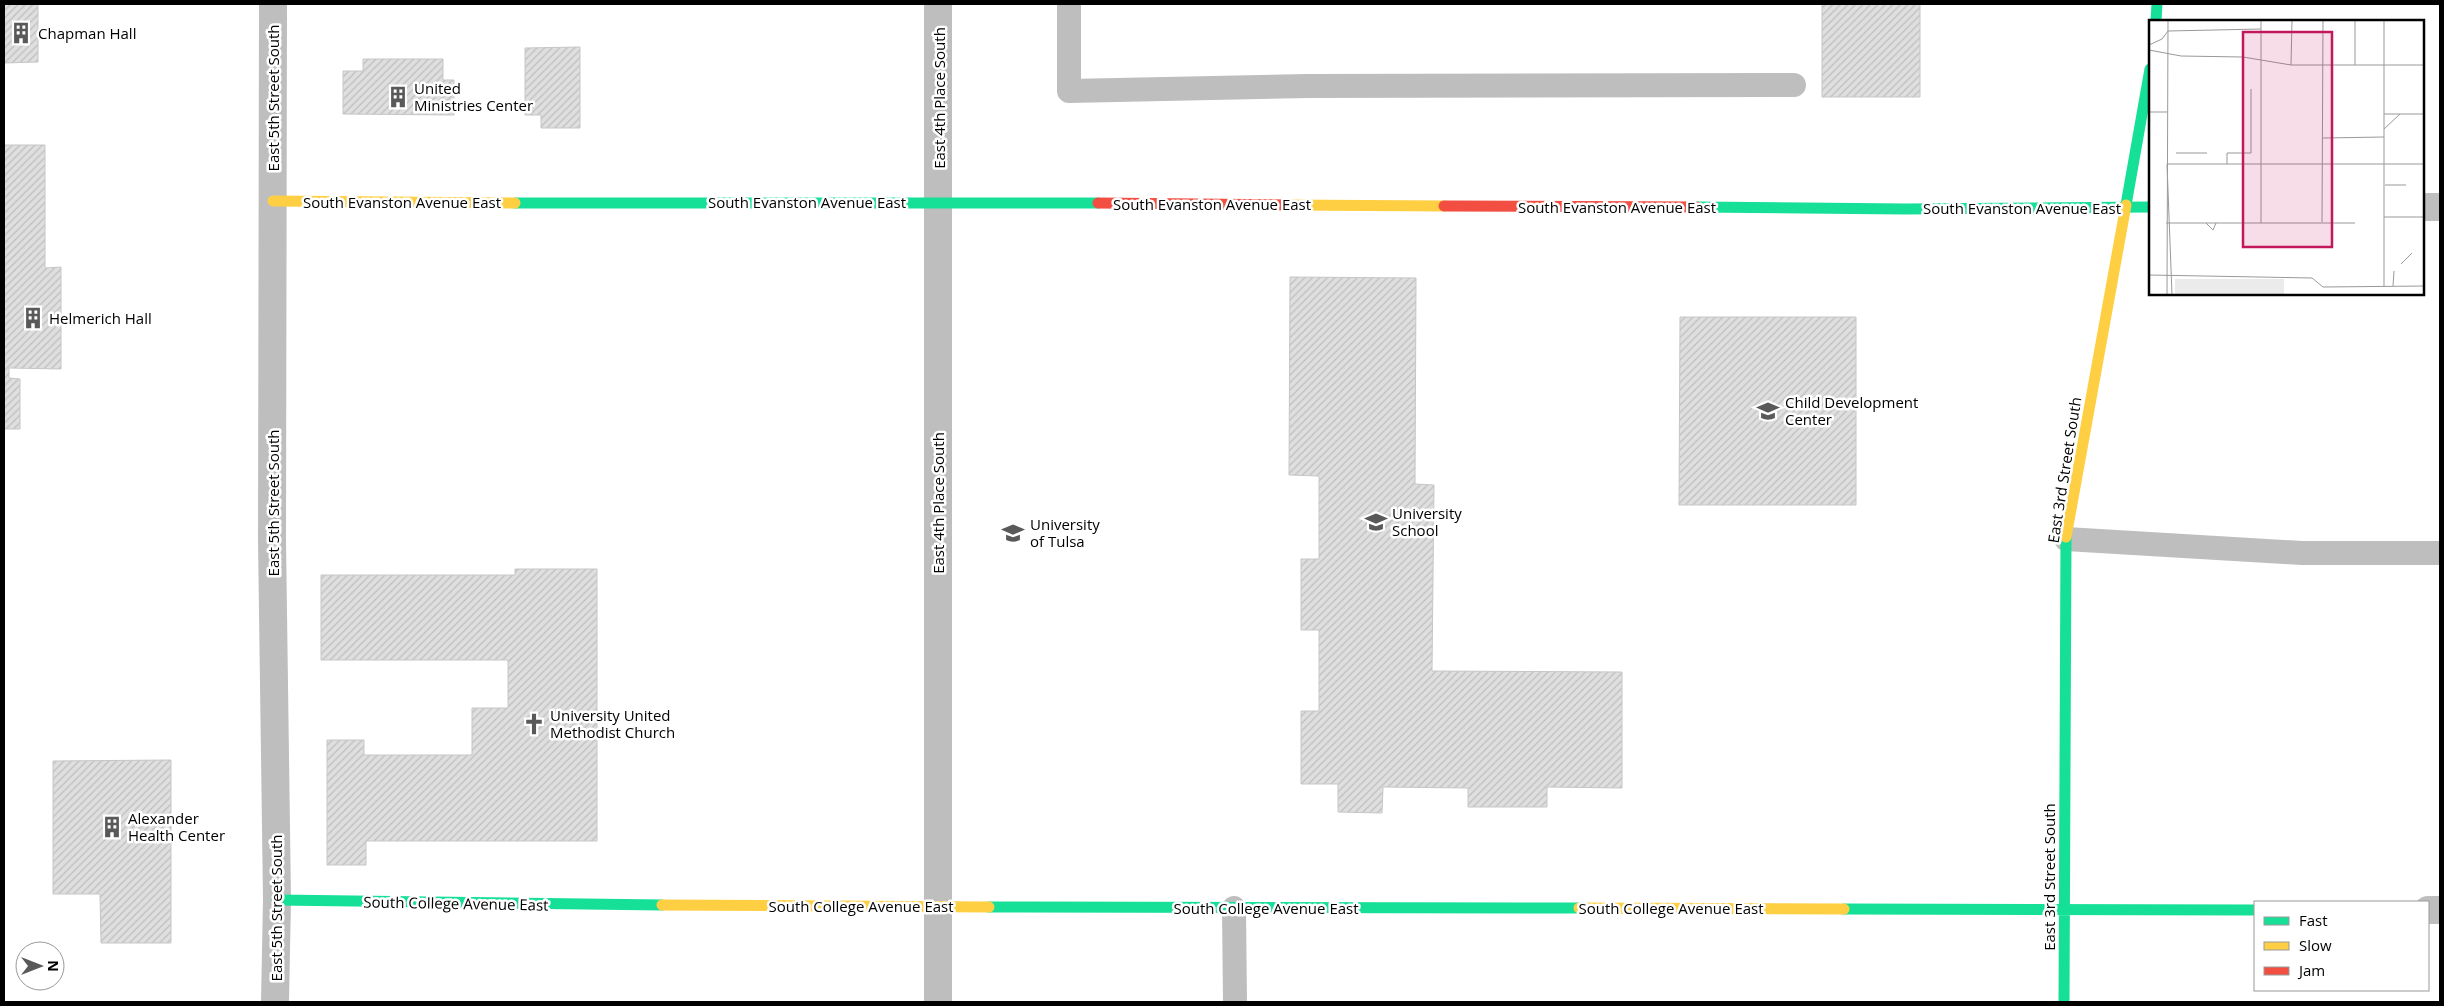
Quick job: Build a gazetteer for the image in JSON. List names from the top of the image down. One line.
{"streets":{"street":["East 5th Street South","East 4th Place South","South Evanston Avenue East","East 3rd Street South","South College Avenue East"]},"crossings":[["East 5th Street South","South Evanston Avenue East"],["East 5th Street South","South College Avenue East"],["East 4th Place South","South Evanston Avenue East"],["East 4th Place South","South College Avenue East"],["South Evanston Avenue East","East 3rd Street South"],["East 3rd Street South","South College Avenue East"]],"places":{"building":["Chapman Hall","United Ministries Center","Helmerich Hall","Alexander Health Center"],"school or university":["Child Development Center","University School","University of Tulsa"],"church":["University United Methodist Church"]},"legend":["Fast","Slow","Jam"],"north":"right"}
